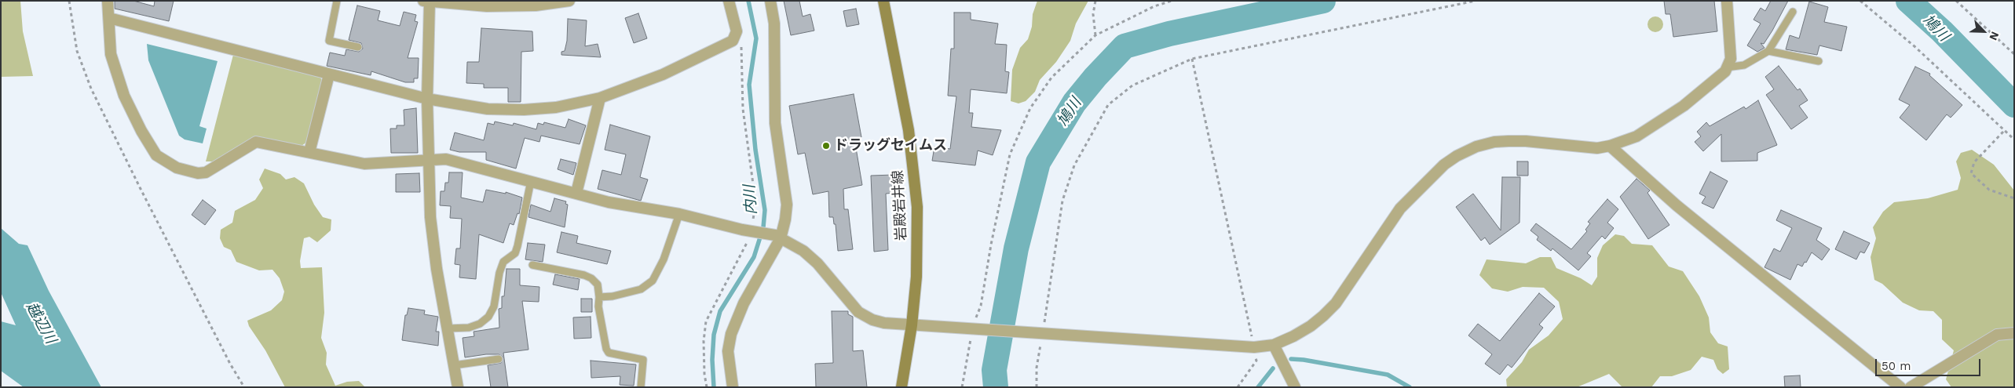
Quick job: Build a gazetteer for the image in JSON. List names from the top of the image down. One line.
{"streets":{"main road":["岩殿岩井線"]},"water":["鳩川","内川","越辺川"],"places":["ドラッグセイムス"],"scale_bar":"50 m","north":"bottom right"}
